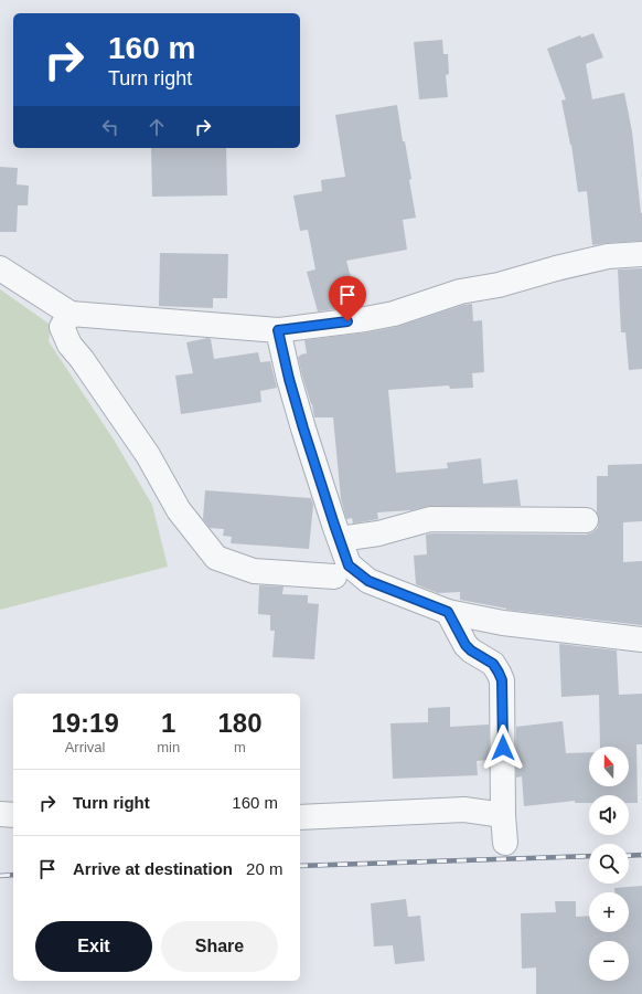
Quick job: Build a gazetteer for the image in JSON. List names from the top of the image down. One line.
{"north":"top","page":{"turn":["160 m","Turn right"],"eta":["19:19","Arrival","1","min","180","m"],"map_buttons":["+","−"],"list":[{"name":"Turn right","value":"160 m"},{"name":"Arrive at destination","value":"20 m"}],"buttons":["Exit","Share"]}}
